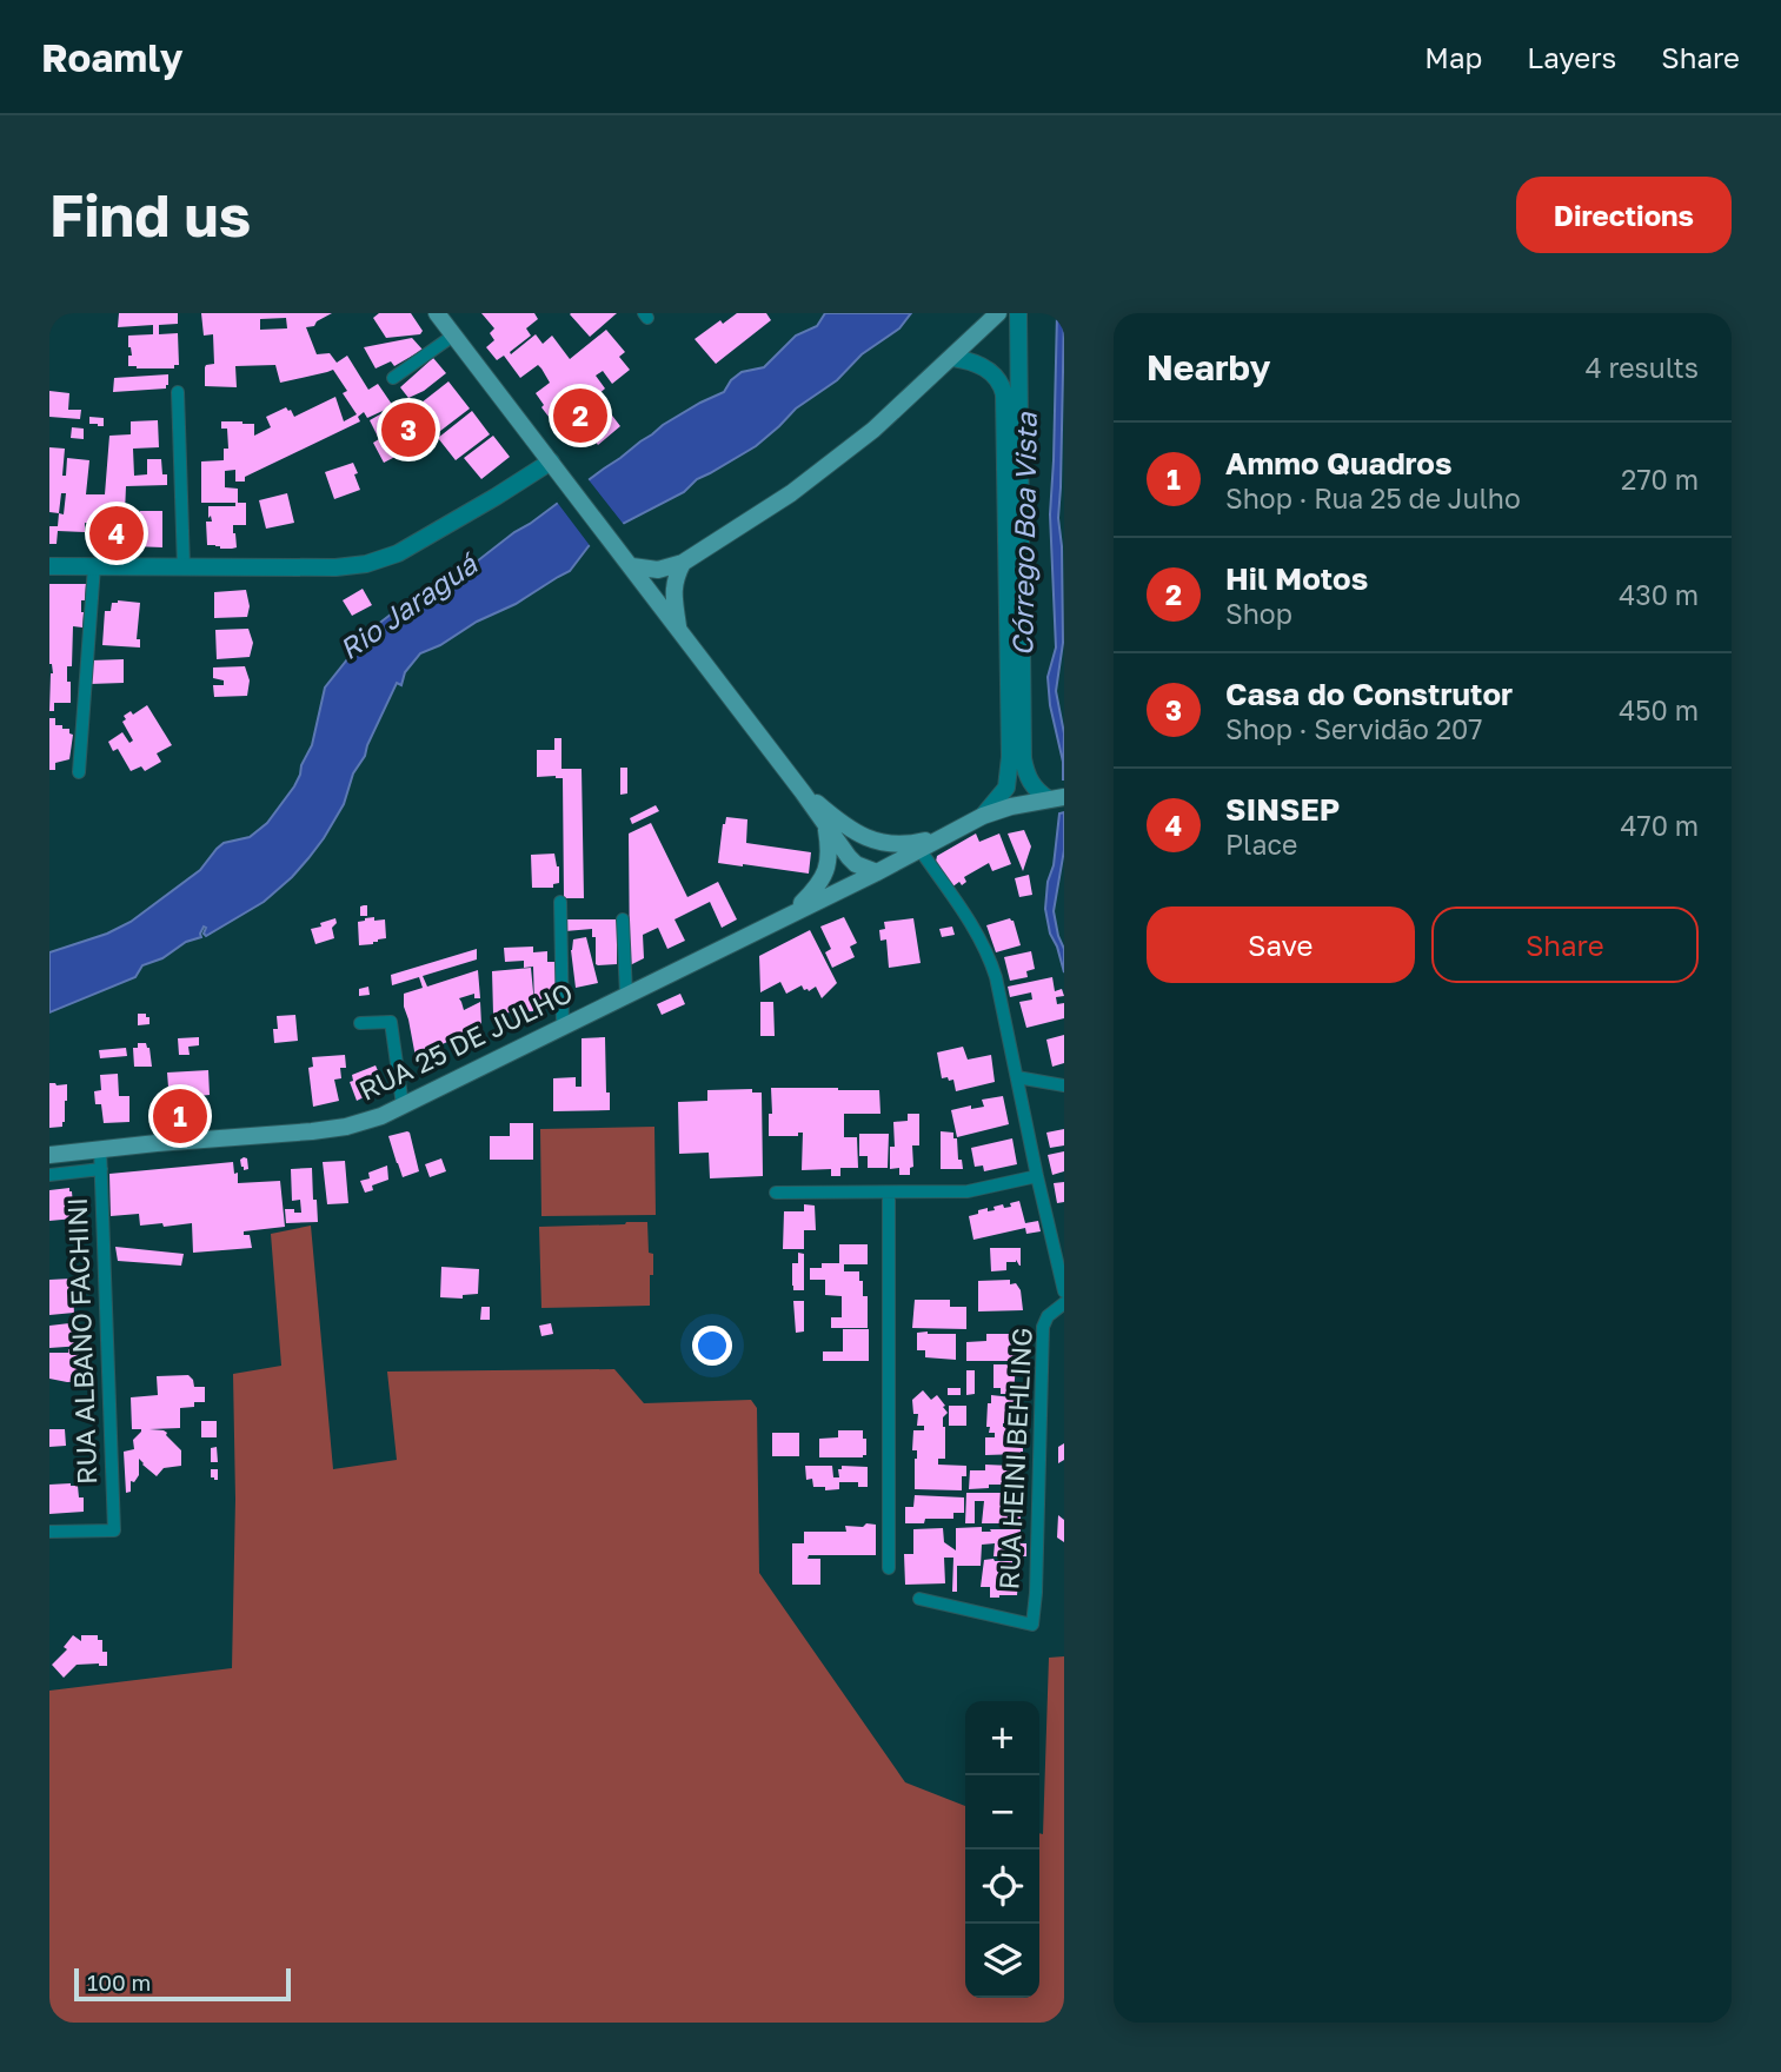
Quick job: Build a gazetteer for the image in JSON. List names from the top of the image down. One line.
{"streets":{"main road":["RUA 25 DE JULHO"],"street":["RUA ALBANO FACHINI","RUA HEINI BEHLING"]},"crossings":[["RUA 25 DE JULHO","RUA ALBANO FACHINI"]],"water":["Córrego Boa Vista","Rio Jaraguá"],"scale_bar":"100 m","page":{"header":"Roamly","nav":["Map","Layers","Share"],"buttons":["Directions",["Save","Share"]],"title":"Find us","heading":["Nearby","4 results"],"pins":["2","3","4","1"],"list":[{"mark":"1","name":"Ammo Quadros","note":"Shop · Rua 25 de Julho","value":"270 m"},{"mark":"2","name":"Hil Motos","note":"Shop","value":"430 m"},{"mark":"3","name":"Casa do Construtor","note":"Shop · Servidão 207","value":"450 m"},{"mark":"4","name":"SINSEP","note":"Place","value":"470 m"}],"map_buttons":["+","−"],"scale":"100 m"}}
